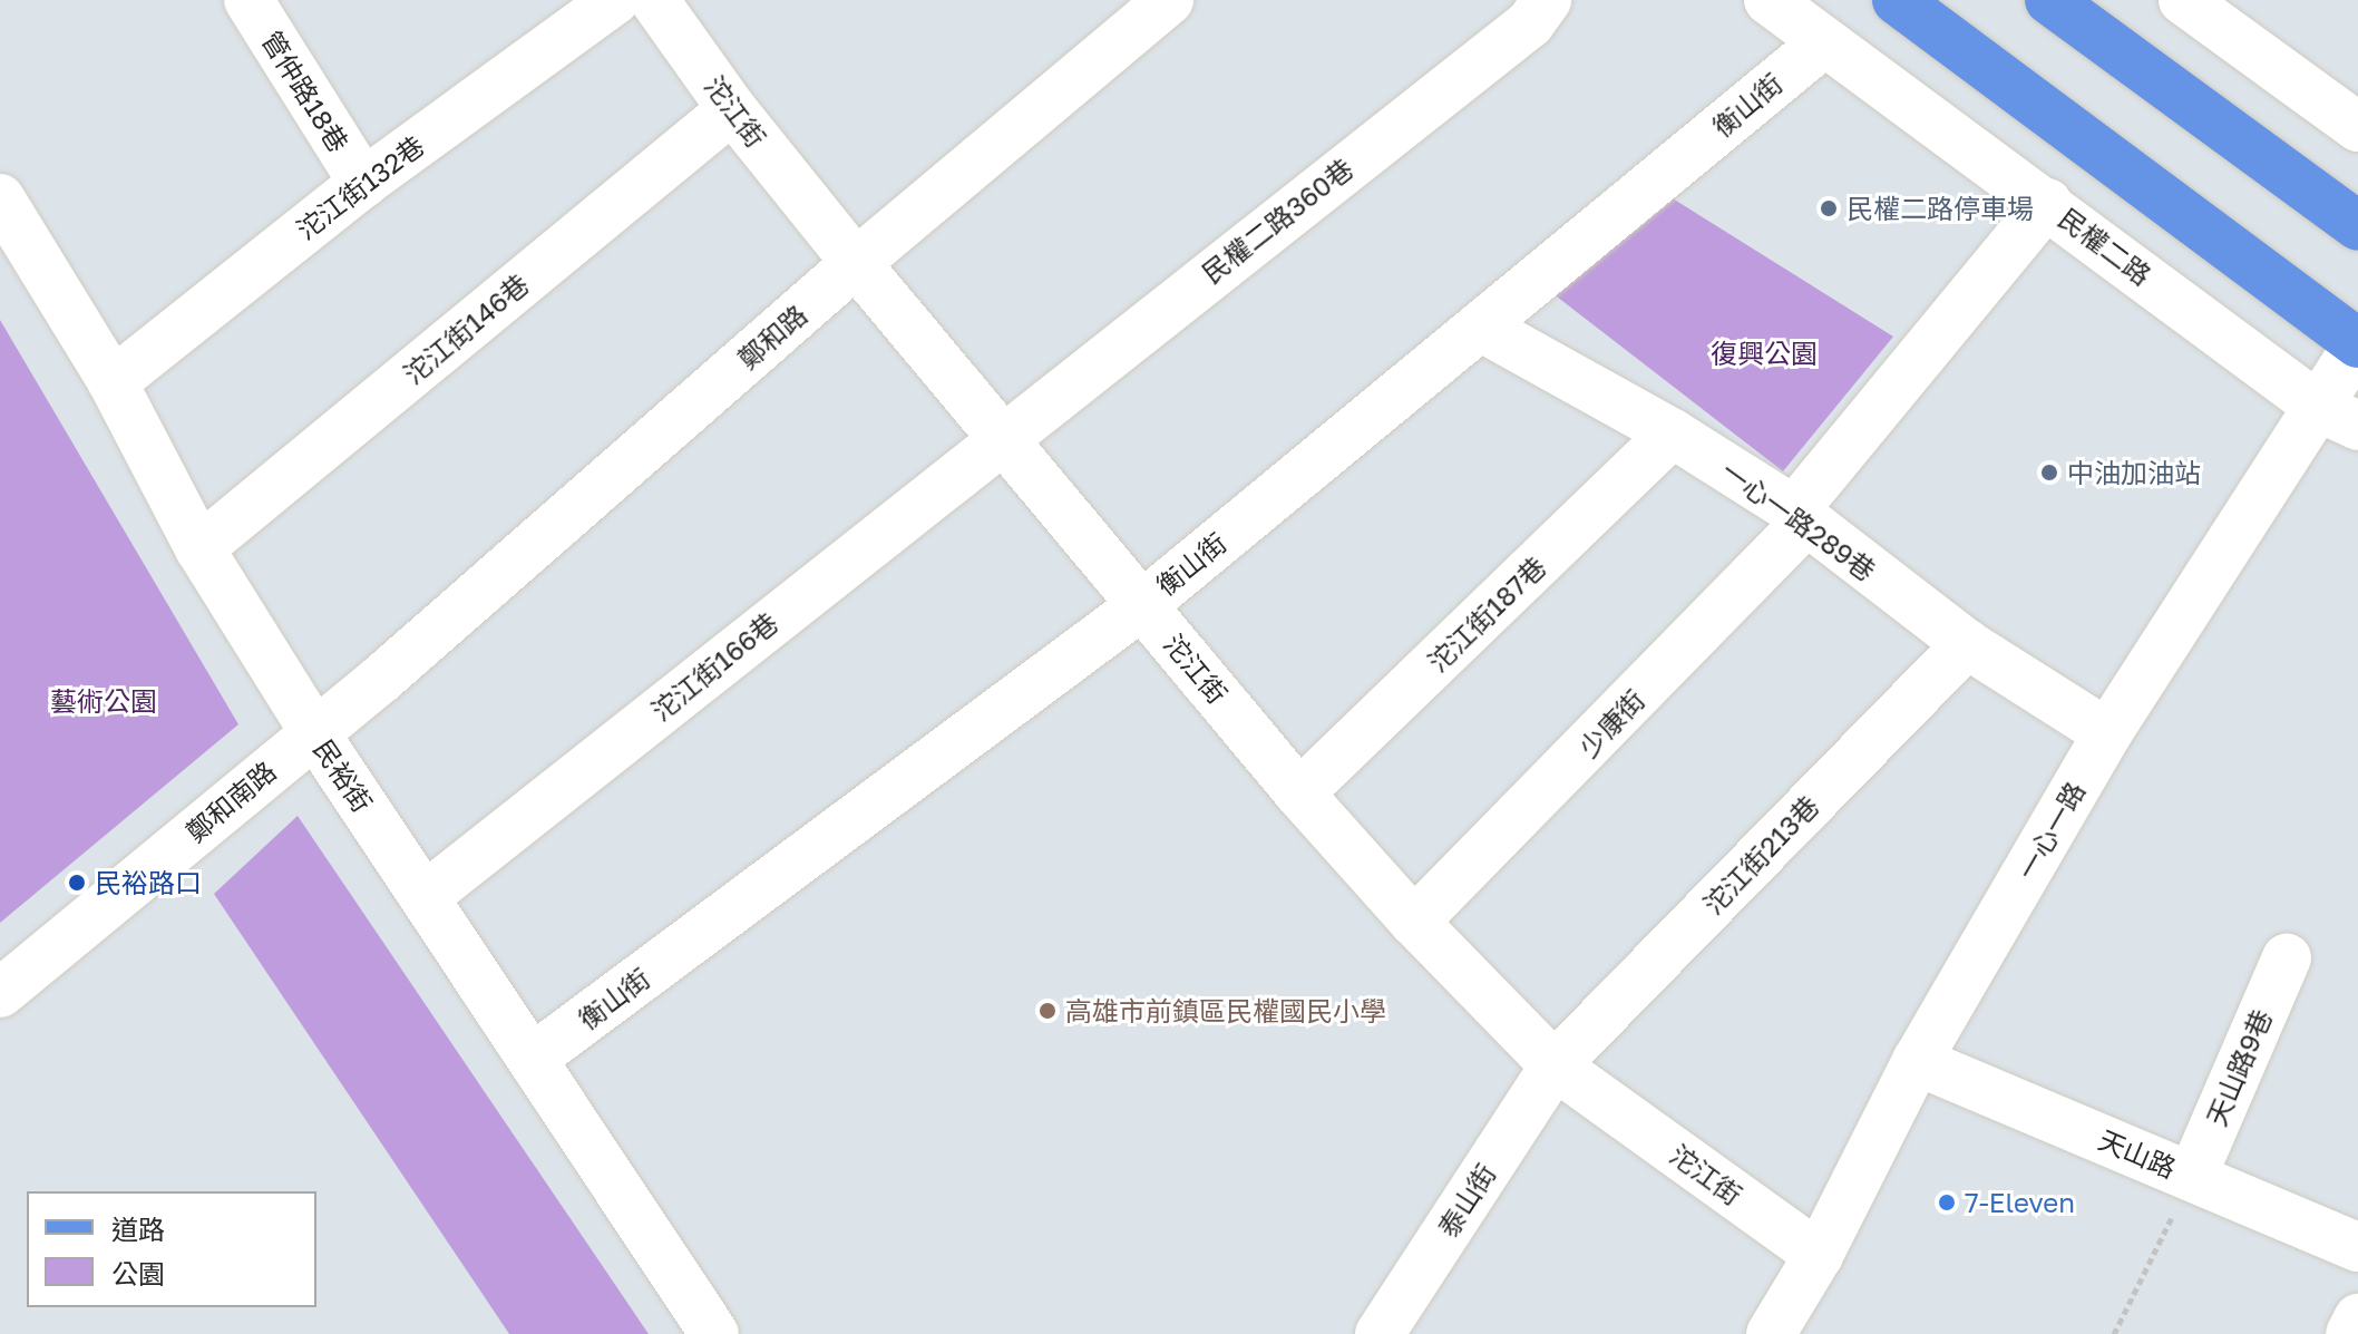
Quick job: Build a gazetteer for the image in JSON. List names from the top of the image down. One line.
{"streets":{"street":["管仲路18巷","衡山街","沱江街","沱江街132巷","民權二路360巷","民權二路","沱江街146巷","鄭和路","一心一路289巷","沱江街187巷","沱江街166巷","少康街","民裕街","鄭和南路","一心一路","沱江街213巷","天山路9巷","天山路","泰山街"]},"crossings":[["管仲路18巷","沱江街132巷"],["衡山街","沱江街"],["衡山街","民權二路"],["衡山街","一心一路289巷"],["衡山街","民裕街"],["沱江街","民權二路360巷"],["沱江街","沱江街146巷"],["沱江街","鄭和路"],["沱江街","沱江街187巷"],["沱江街","沱江街166巷"],["沱江街","少康街"],["沱江街","一心一路"],["沱江街","沱江街213巷"],["沱江街","泰山街"],["沱江街132巷","民裕街"],["民權二路360巷","沱江街166巷"],["民權二路","少康街"],["民權二路","一心一路"],["沱江街146巷","民裕街"],["鄭和路","鄭和南路"],["一心一路289巷","沱江街187巷"],["一心一路289巷","少康街"],["一心一路289巷","一心一路"],["一心一路289巷","沱江街213巷"],["沱江街166巷","民裕街"],["民裕街","鄭和南路"],["一心一路","天山路"],["沱江街213巷","泰山街"],["天山路9巷","天山路"]],"parks":["復興公園","藝術公園"],"places":["民權二路停車場","中油加油站","民裕路口","高雄市前鎮區民權國民小學","7-Eleven"],"legend":["道路","公園"]}
